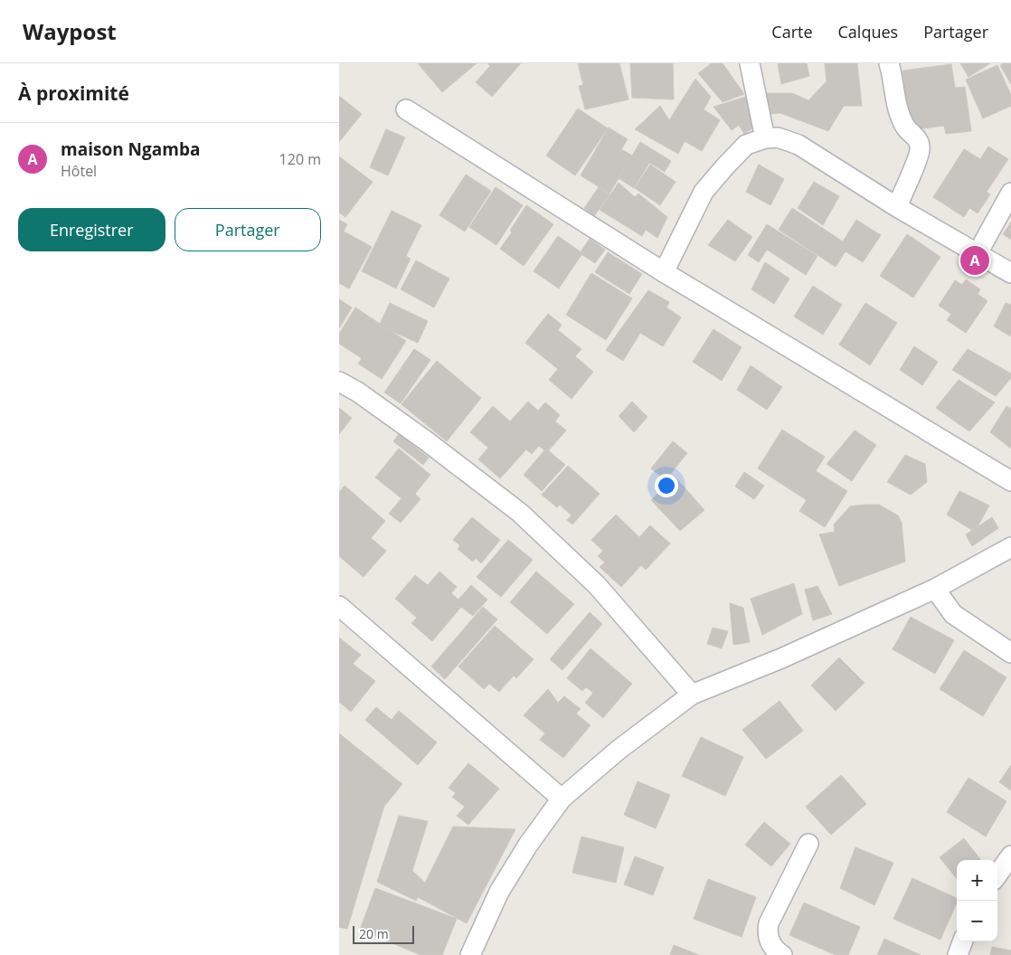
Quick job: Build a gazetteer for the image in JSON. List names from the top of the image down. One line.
{"scale_bar":"20 m","page":{"header":"Waypost","nav":["Carte","Calques","Partager"],"heading":"À proximité","list":[{"mark":"A","name":"maison Ngamba","note":"Hôtel","value":"120 m"}],"buttons":["Enregistrer","Partager"],"pins":"A","map_buttons":["+","−"],"scale":"20 m"}}
